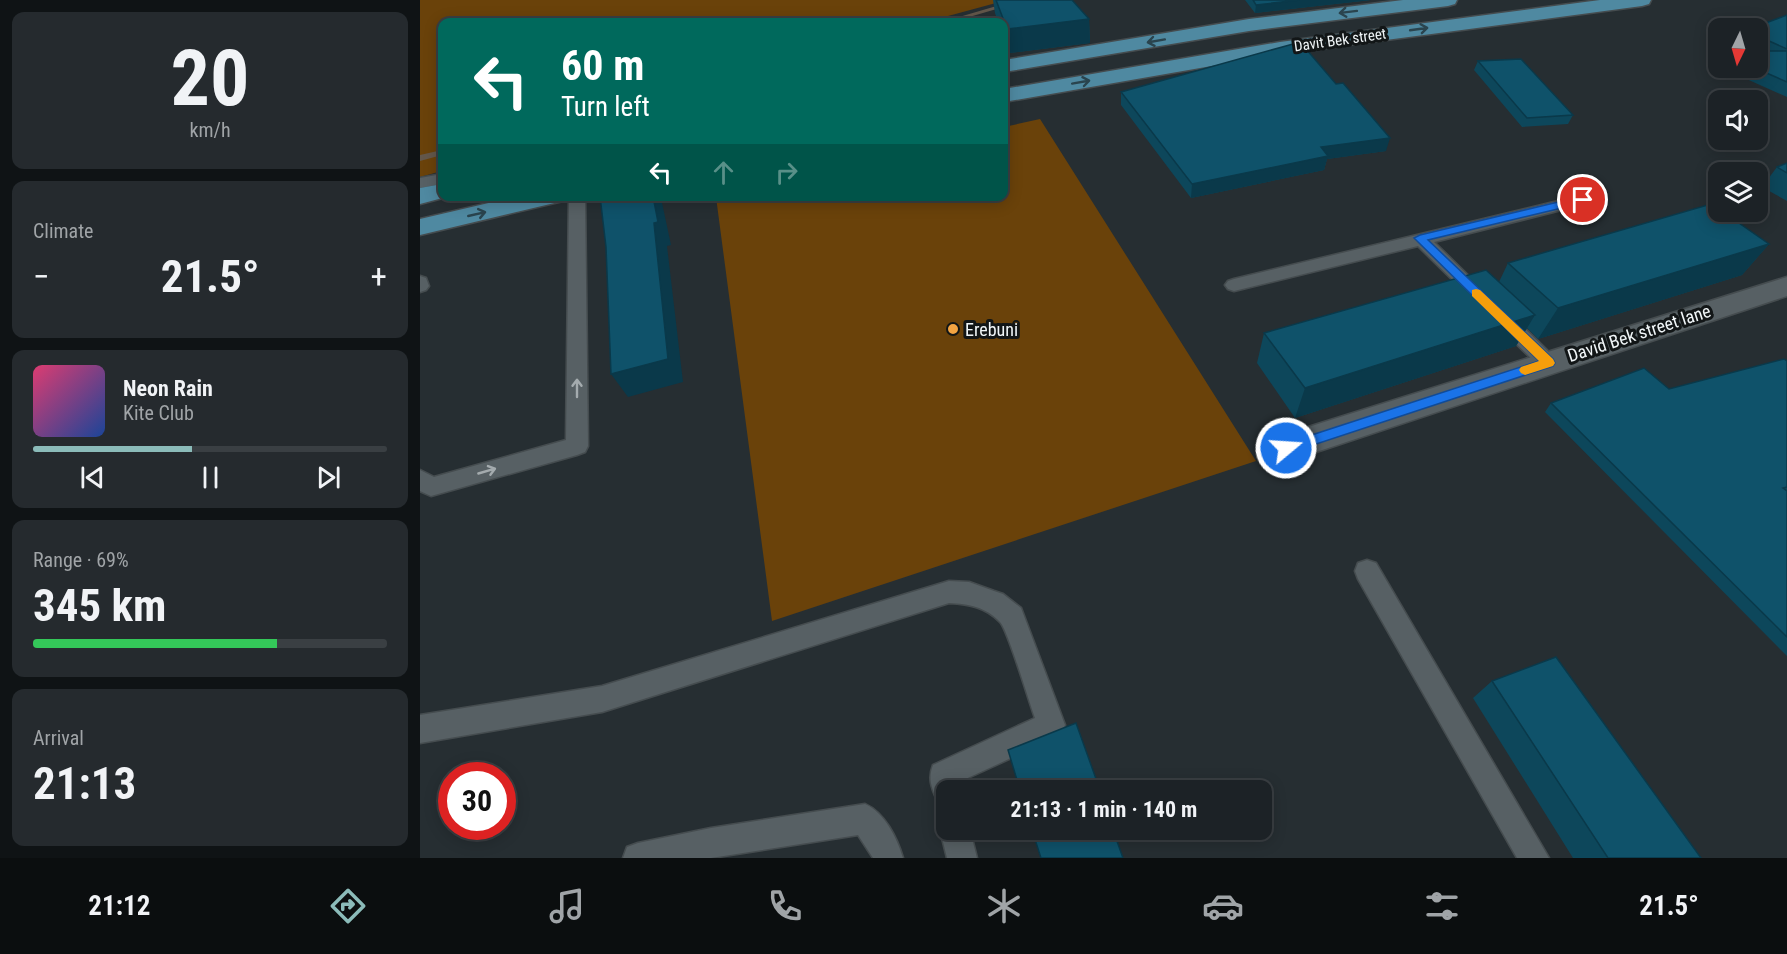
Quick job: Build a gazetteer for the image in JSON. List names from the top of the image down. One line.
{"streets":{"main road":["Davit Bek street"],"street":["David Bek street lane"]},"places":["Erebuni"],"north":"bottom","page":{"tile":[["20","km/h"],"Climate",["Range · 69%","345 km"],["Arrival","21:13"]],"turn":["60 m","Turn left"],"heat":["−","21.5°","+"],"song":["Neon Rain","Kite Club"],"limit":"30","trip":"21:13 · 1 min · 140 m","tabs":["21:12","21.5°"]}}
